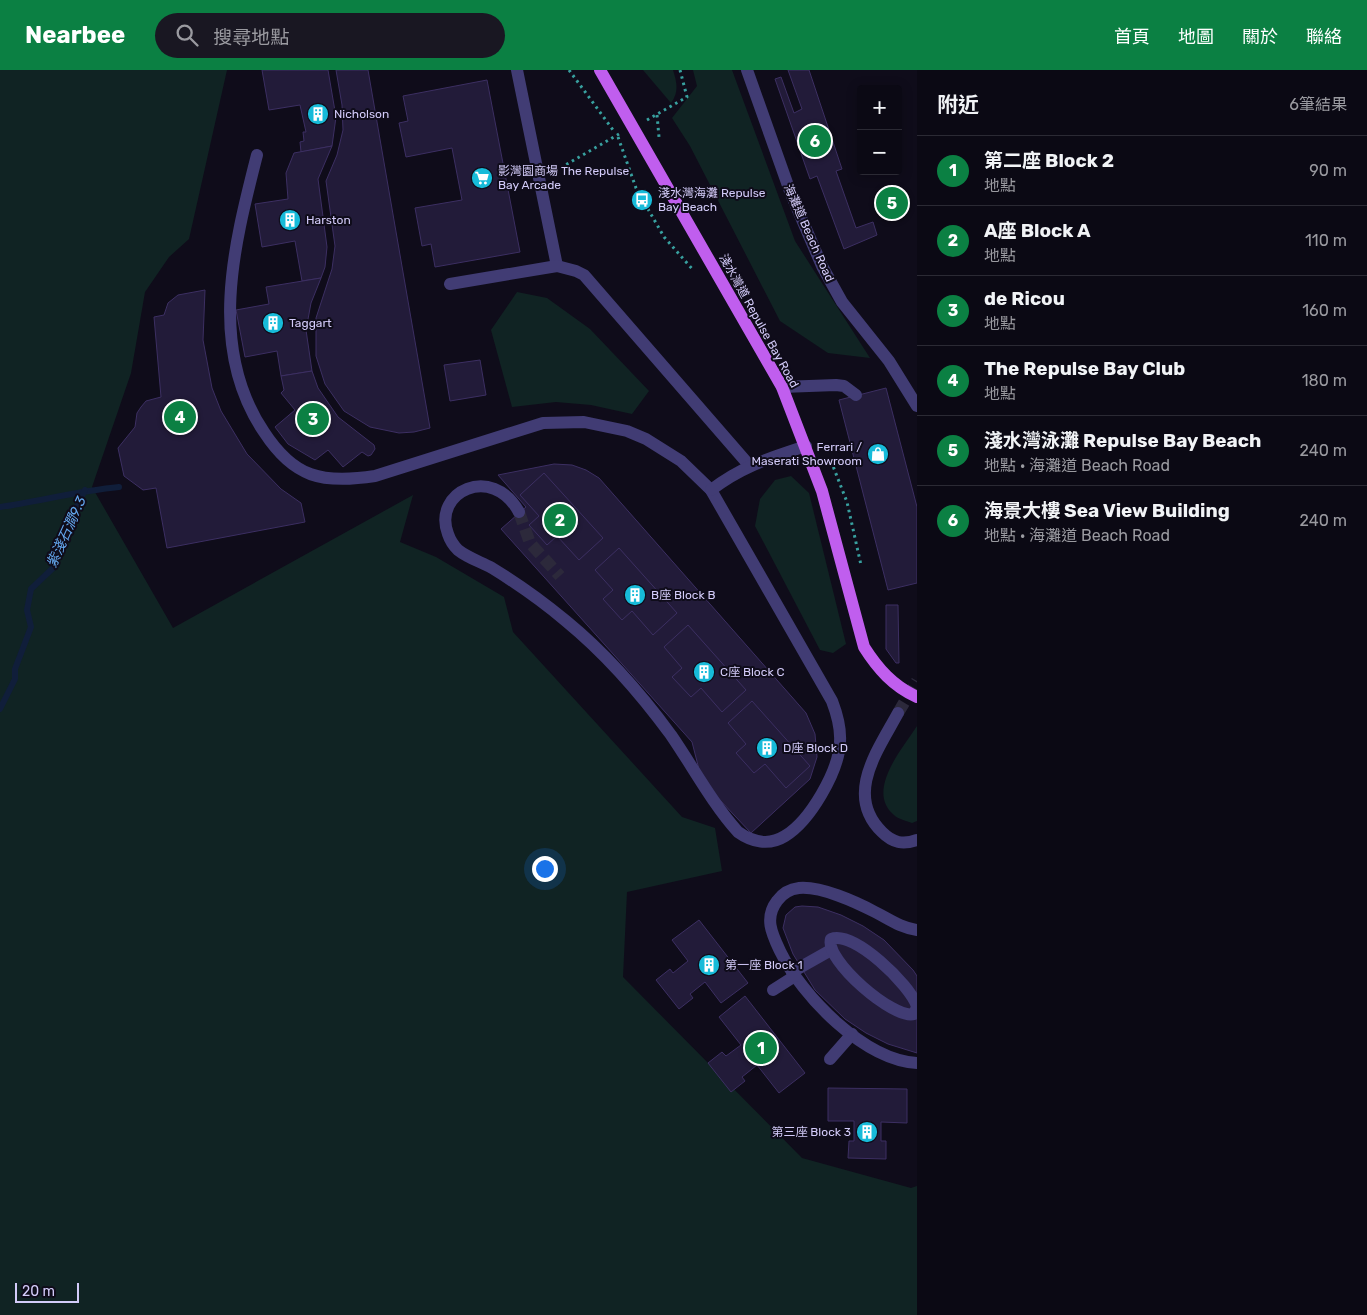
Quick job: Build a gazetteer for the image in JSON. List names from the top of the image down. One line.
{"streets":{"main road":["淺水灣道 Repulse Bay Road"],"street":["海灘道 Beach Road"]},"water":["紫淺石澗9.3"],"places":{"building":["Nicholson","Harston","Taggart","B座 Block B","C座 Block C","D座 Block D","第一座 Block 1","第三座 Block 3"],"supermarket":["影灣園商場 The Repulse Bay Arcade"],"bus stop":["淺水灣海灘 Repulse Bay Beach"],"shop":["Ferrari / Maserati Showroom"]},"scale_bar":"20 m","page":{"header":"Nearbee","search":"搜尋地點","nav":["首頁","地圖","關於","聯絡"],"heading":["附近","6筆結果"],"map_buttons":["+","−"],"pins":["6","5","4","3","2","1"],"list":[{"mark":"1","name":"第二座 Block 2","note":"地點","value":"90 m"},{"mark":"2","name":"A座 Block A","note":"地點","value":"110 m"},{"mark":"3","name":"de Ricou","note":"地點","value":"160 m"},{"mark":"4","name":"The Repulse Bay Club","note":"地點","value":"180 m"},{"mark":"5","name":"淺水灣泳灘 Repulse Bay Beach","note":"地點 · 海灘道 Beach Road","value":"240 m"},{"mark":"6","name":"海景大樓 Sea View Building","note":"地點 · 海灘道 Beach Road","value":"240 m"}],"scale":"20 m"}}
